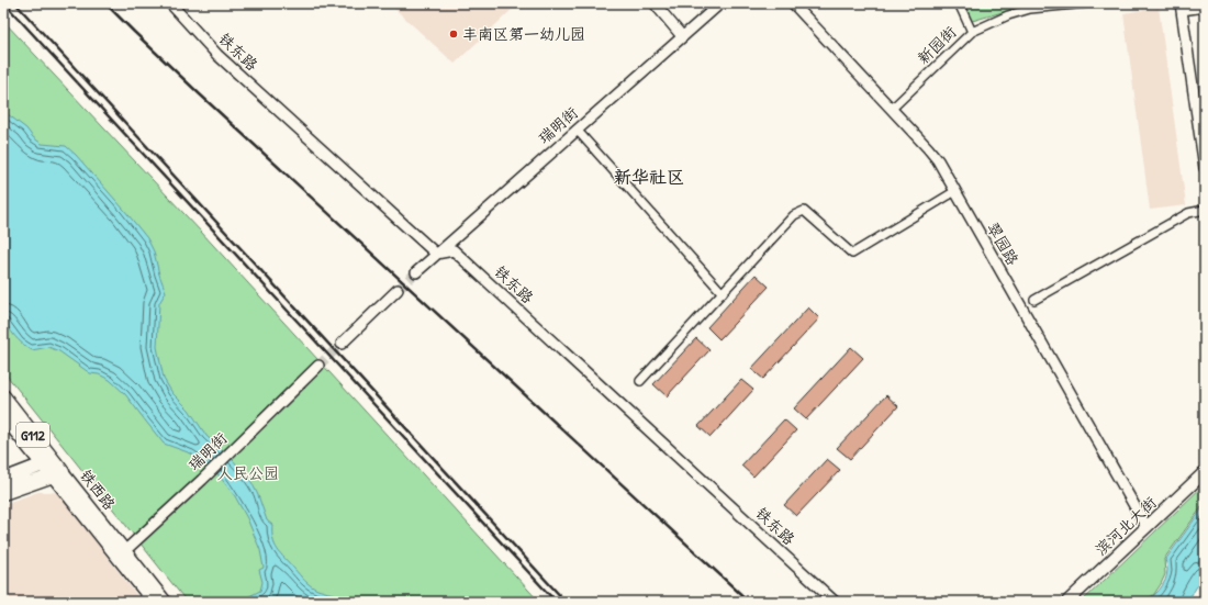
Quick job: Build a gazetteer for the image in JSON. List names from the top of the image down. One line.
{"streets":{"highway":["G112","铁西路"],"main road":["滨河北大街"],"street":["新园街","铁东路","瑞明街","翠园路"]},"crossings":[["新园街","翠园路"],["铁东路","瑞明街"],["瑞明街","铁西路"],["翠园路","滨河北大街"],["G112","铁西路"]],"districts":["新华社区"],"parks":["人民公园"],"places":["丰南区第一幼儿园"]}
